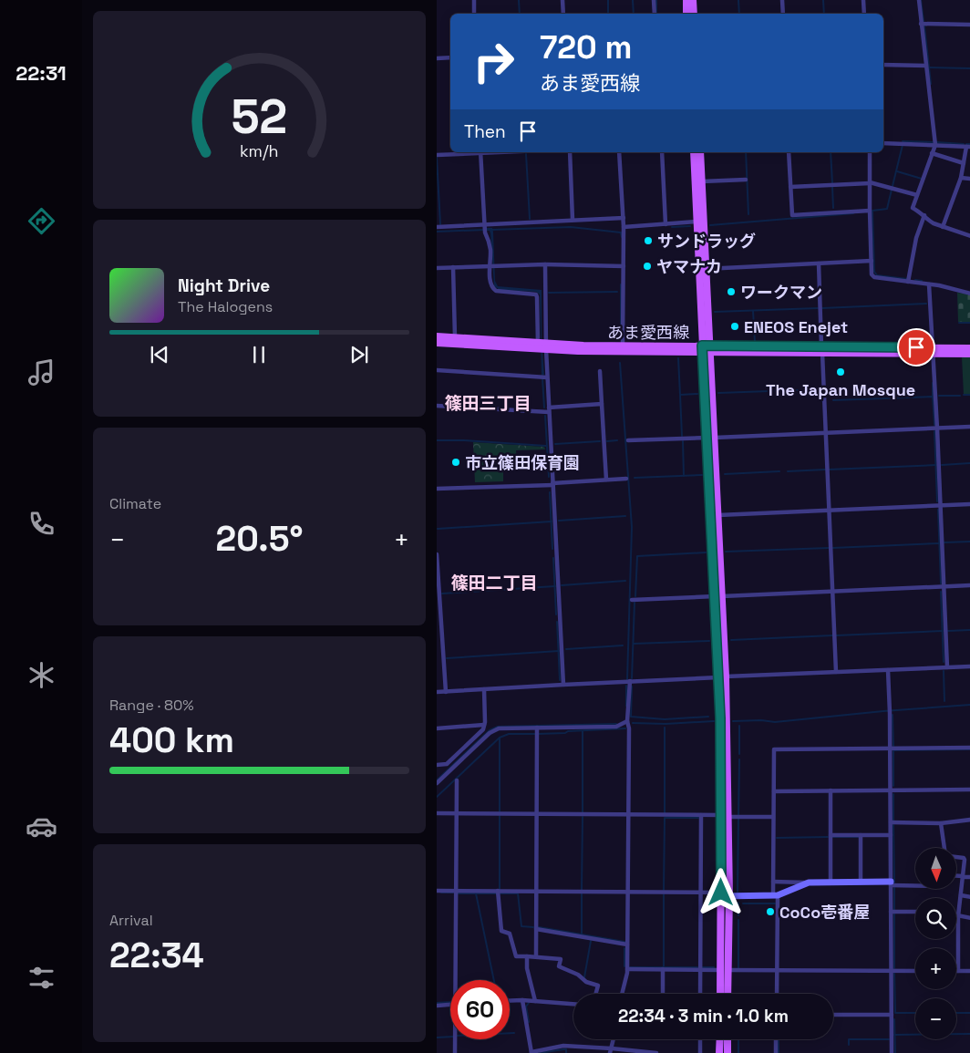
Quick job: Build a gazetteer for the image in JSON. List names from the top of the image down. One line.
{"streets":{"main road":["あま愛西線"]},"districts":["篠田三丁目","篠田二丁目"],"places":["サンドラッグ","ヤマナカ","ワークマン","ENEOS Enejet","The Japan Mosque","市立篠田保育園","CoCo壱番屋"],"north":"bottom","page":{"tabs":"22:31","turn":["720 m","あま愛西線"],"then":"Then","song":["Night Drive","The Halogens"],"tile":["Climate",["Range · 80%","400 km"],["Arrival","22:34"]],"heat":["−","20.5°","+"],"map_buttons":["+","−"],"limit":"60","trip":"22:34 · 3 min · 1.0 km","gauge":["52","km/h"]}}
